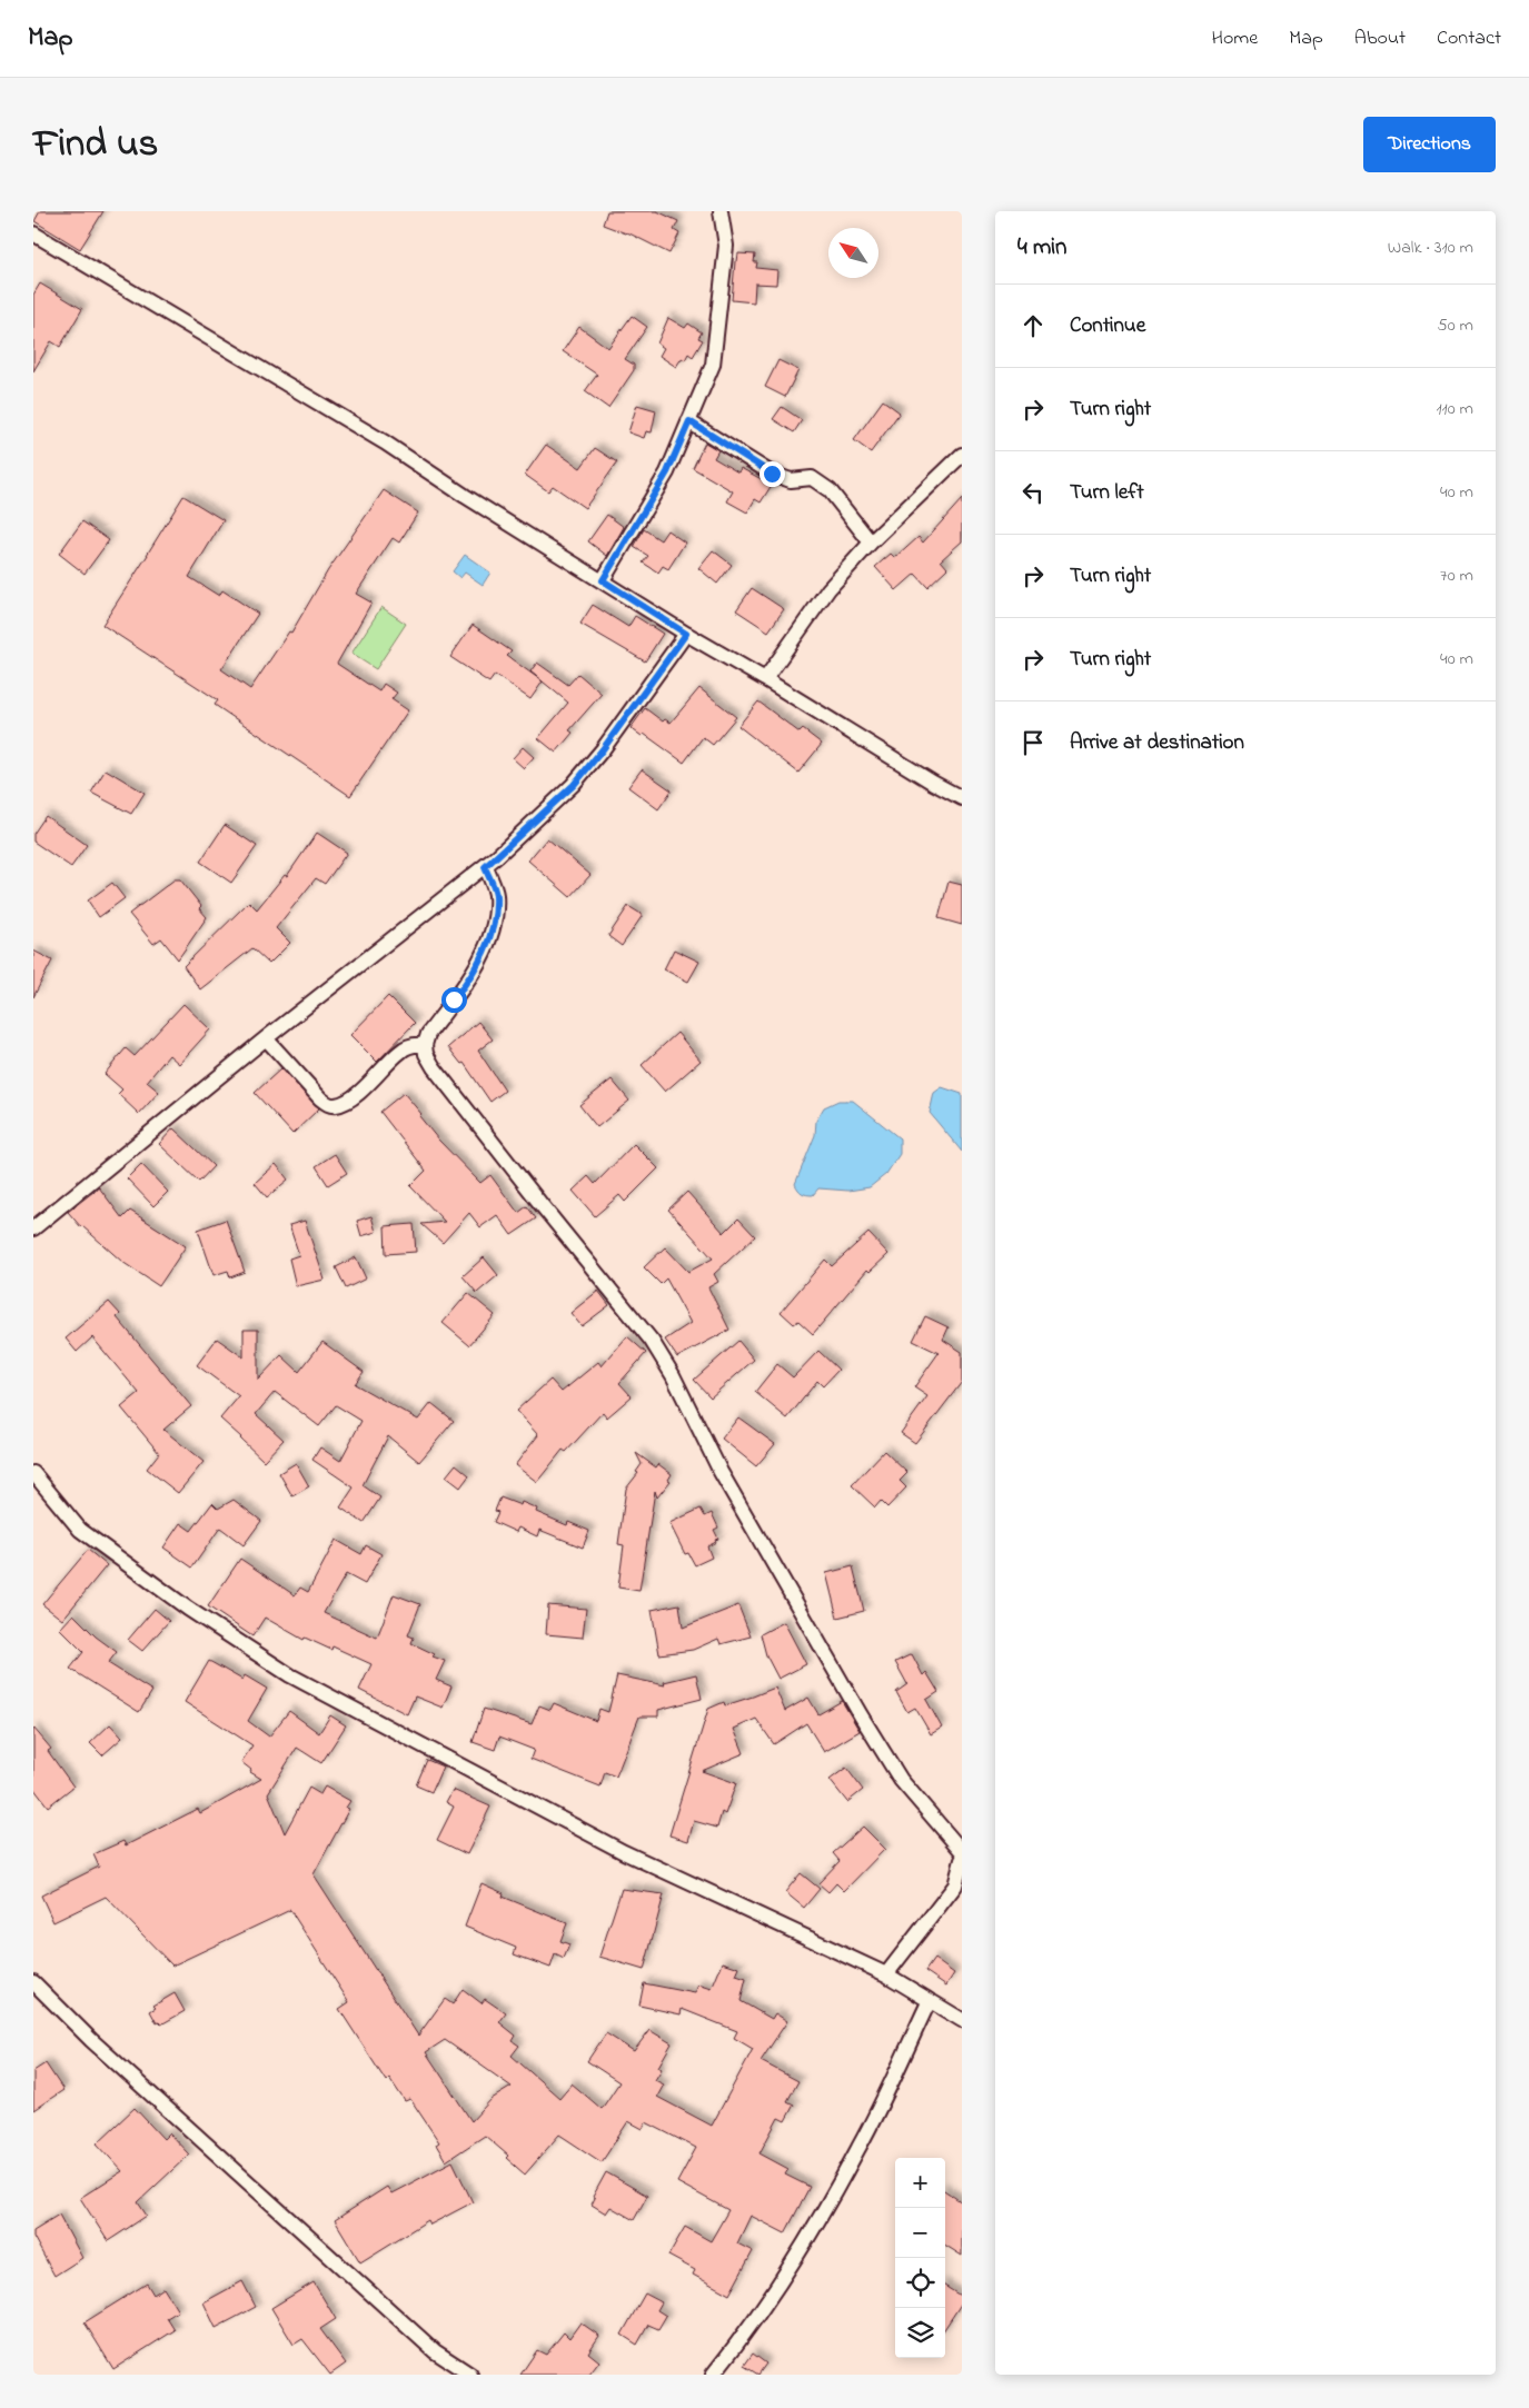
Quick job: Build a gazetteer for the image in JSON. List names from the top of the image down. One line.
{"north":"top left","page":{"header":"Map","nav":["Home","Map","About","Contact"],"title":"Find us","buttons":"Directions","heading":["4 min","Walk · 310 m"],"list":[["Continue","50 m"],["Turn right","110 m"],["Turn left","40 m"],["Turn right","70 m"],["Turn right","40 m"],"Arrive at destination"],"map_buttons":["+","−"]}}
